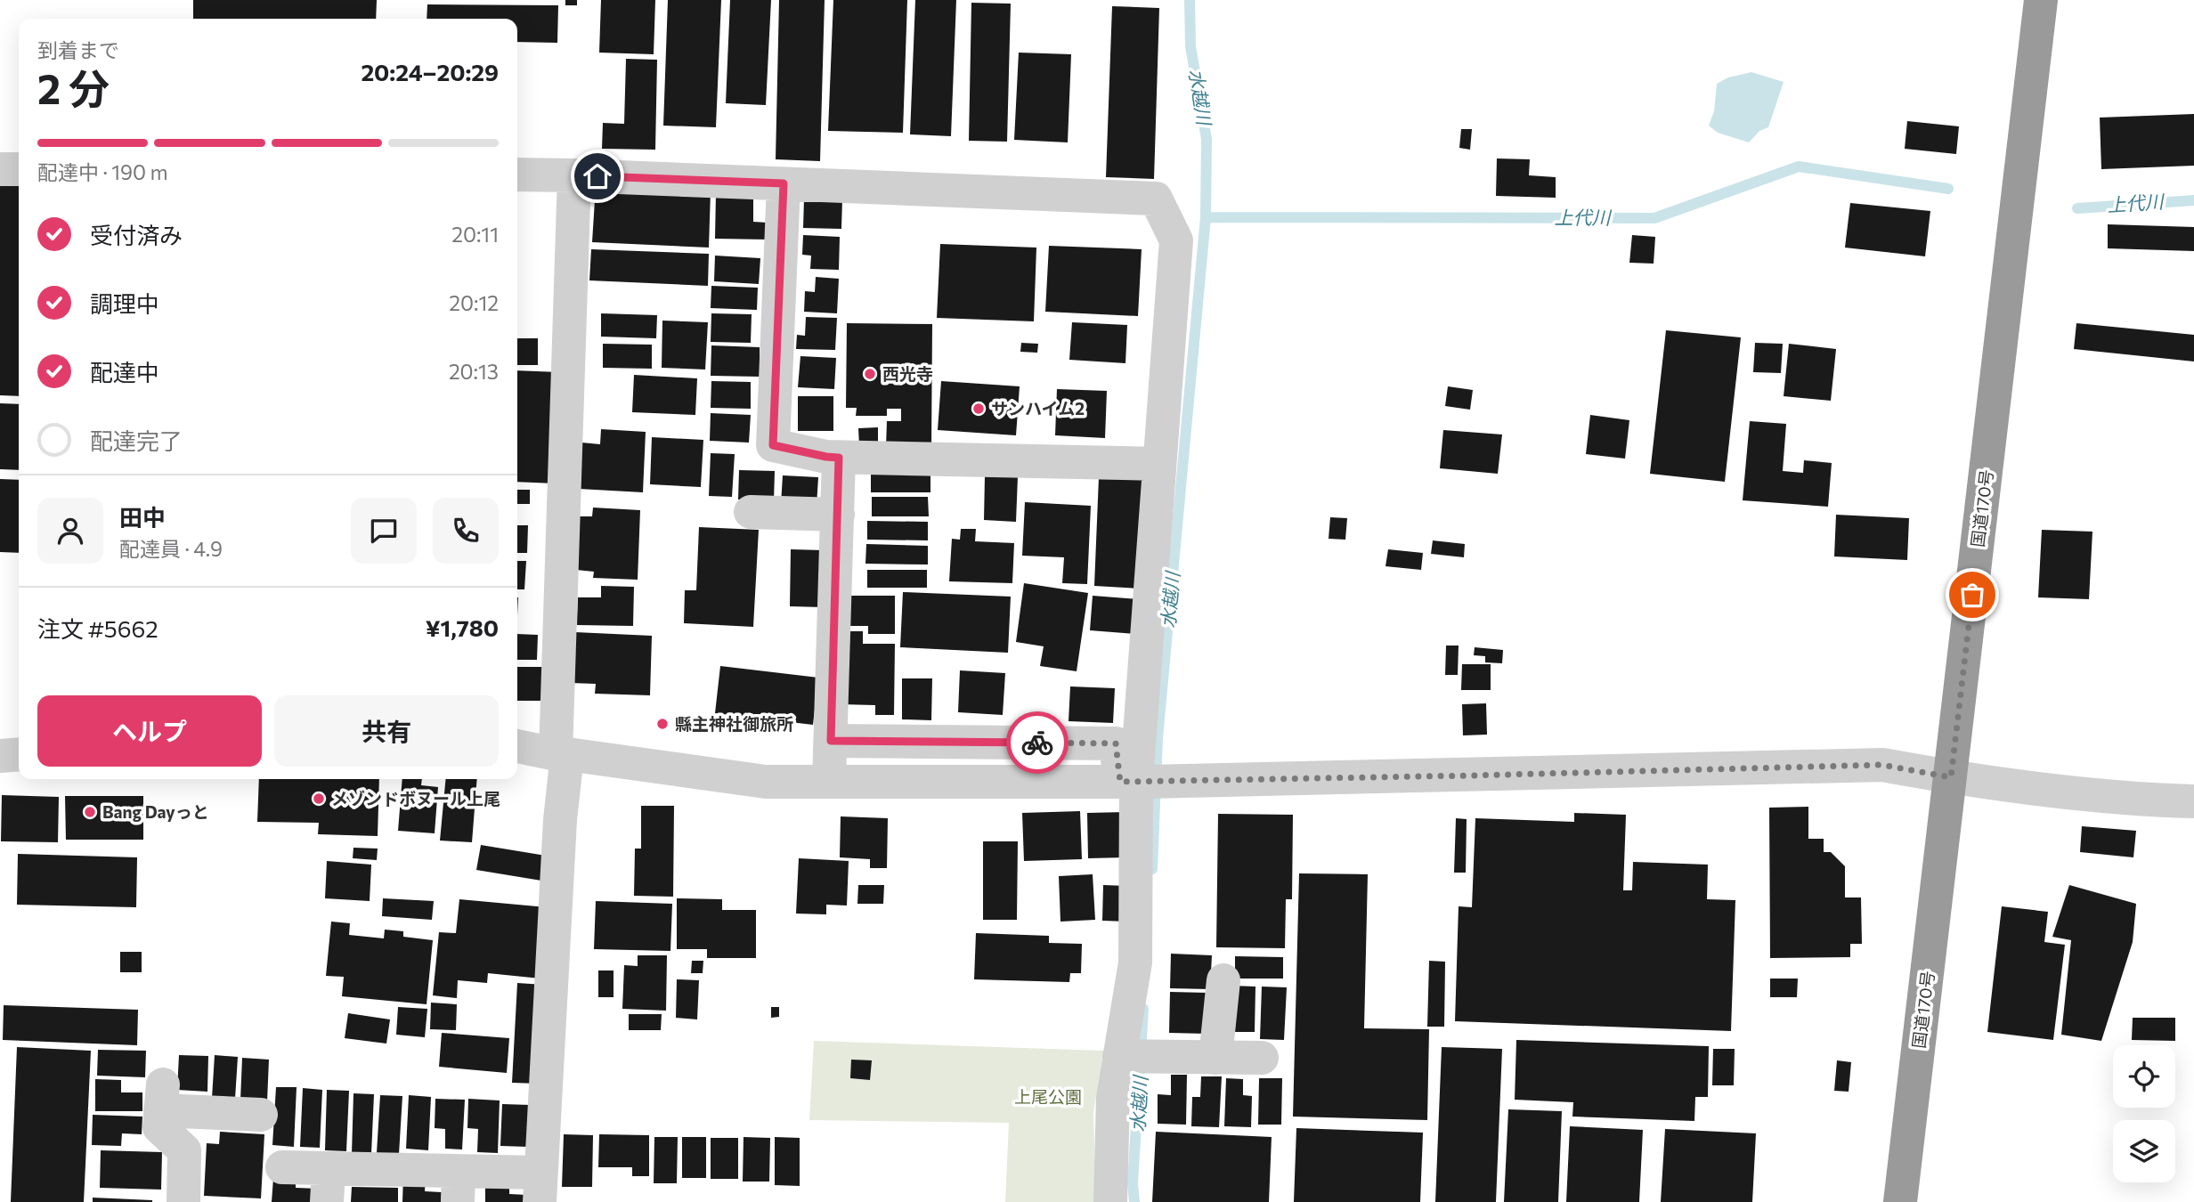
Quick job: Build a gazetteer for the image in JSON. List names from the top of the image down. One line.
{"streets":{"highway":["国道170号"]},"water":["水越川","上代川"],"parks":["上尾公園"],"places":["西光寺","サンハイム2","縣主神社御旅所","メゾンドボヌール上尾","Bang Dayっと"],"page":{"heading":["2 分","到着まで","20:24–20:29"],"panel":["田中","配達員 · 4.9","注文 #5662","¥1,780"],"bar":"配達中 · 190 m","list":[["受付済み","20:11"],["調理中","20:12"],["配達中","20:13"],"配達完了"],"buttons":["ヘルプ","共有"]}}
